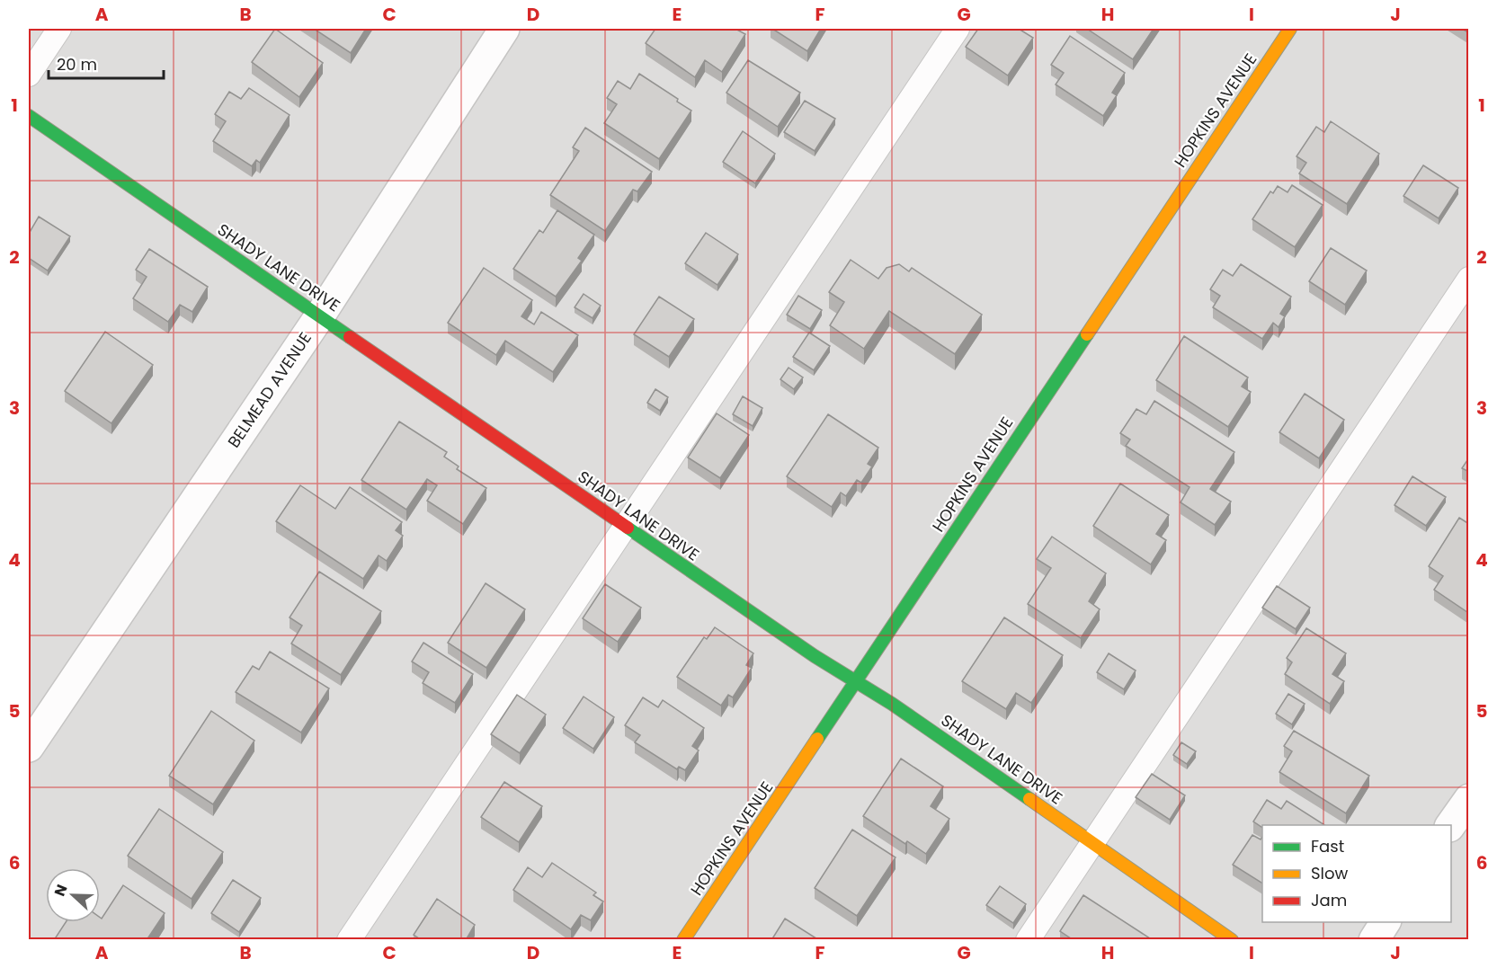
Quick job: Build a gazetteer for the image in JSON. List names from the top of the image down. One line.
{"streets":{"street":["HOPKINS AVENUE","SHADY LANE DRIVE","BELMEAD AVENUE"]},"crossings":[["HOPKINS AVENUE","SHADY LANE DRIVE"],["SHADY LANE DRIVE","BELMEAD AVENUE"]],"legend":["Fast","Slow","Jam"],"scale_bar":"20 m","north":"left","grid":{"columns":["A","B","C","D","E","F","G","H","I","J"],"rows":["1","2","3","4","5","6"]}}
